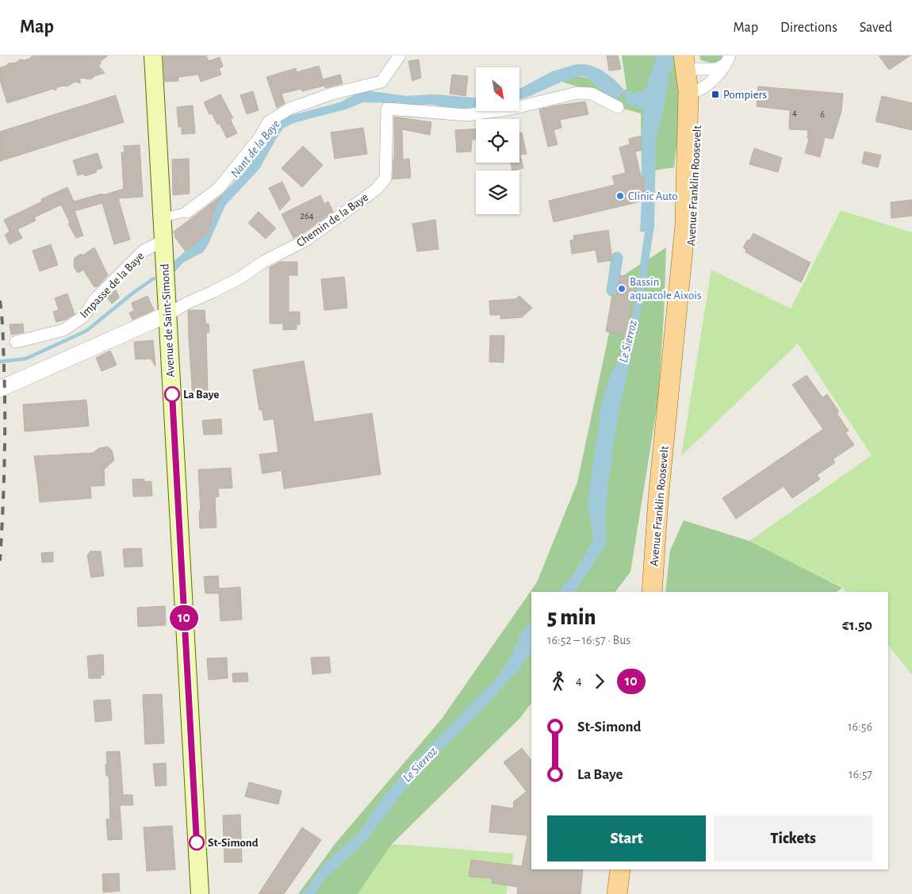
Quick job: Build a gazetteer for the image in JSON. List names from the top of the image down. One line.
{"streets":{"main road":["Avenue Franklin Roosevelt","Avenue de Saint-Simond"],"street":["Chemin de la Baye","Impasse de la Baye"]},"crossings":[["Chemin de la Baye","Avenue de Saint-Simond"],["Impasse de la Baye","Avenue de Saint-Simond"]],"water":["Nant de la Baye","Le Sierroz"],"places":{"transit":["Pompiers"],"other":["Clinic Auto","Bassin aquacole Aixois","La Baye","St-Simond"]},"lines":["bus line 10"],"house_numbers":["4","6","264"],"north":"bottom right","page":{"header":"Map","nav":["Map","Directions","Saved"],"on_map":"10","heading":["5 min","16:52 – 16:57 · Bus","€1.50"],"legs":["4","10"],"list":[{"name":"St-Simond","value":"16:56"},{"name":"La Baye","value":"16:57"}],"buttons":["Start","Tickets"]}}
